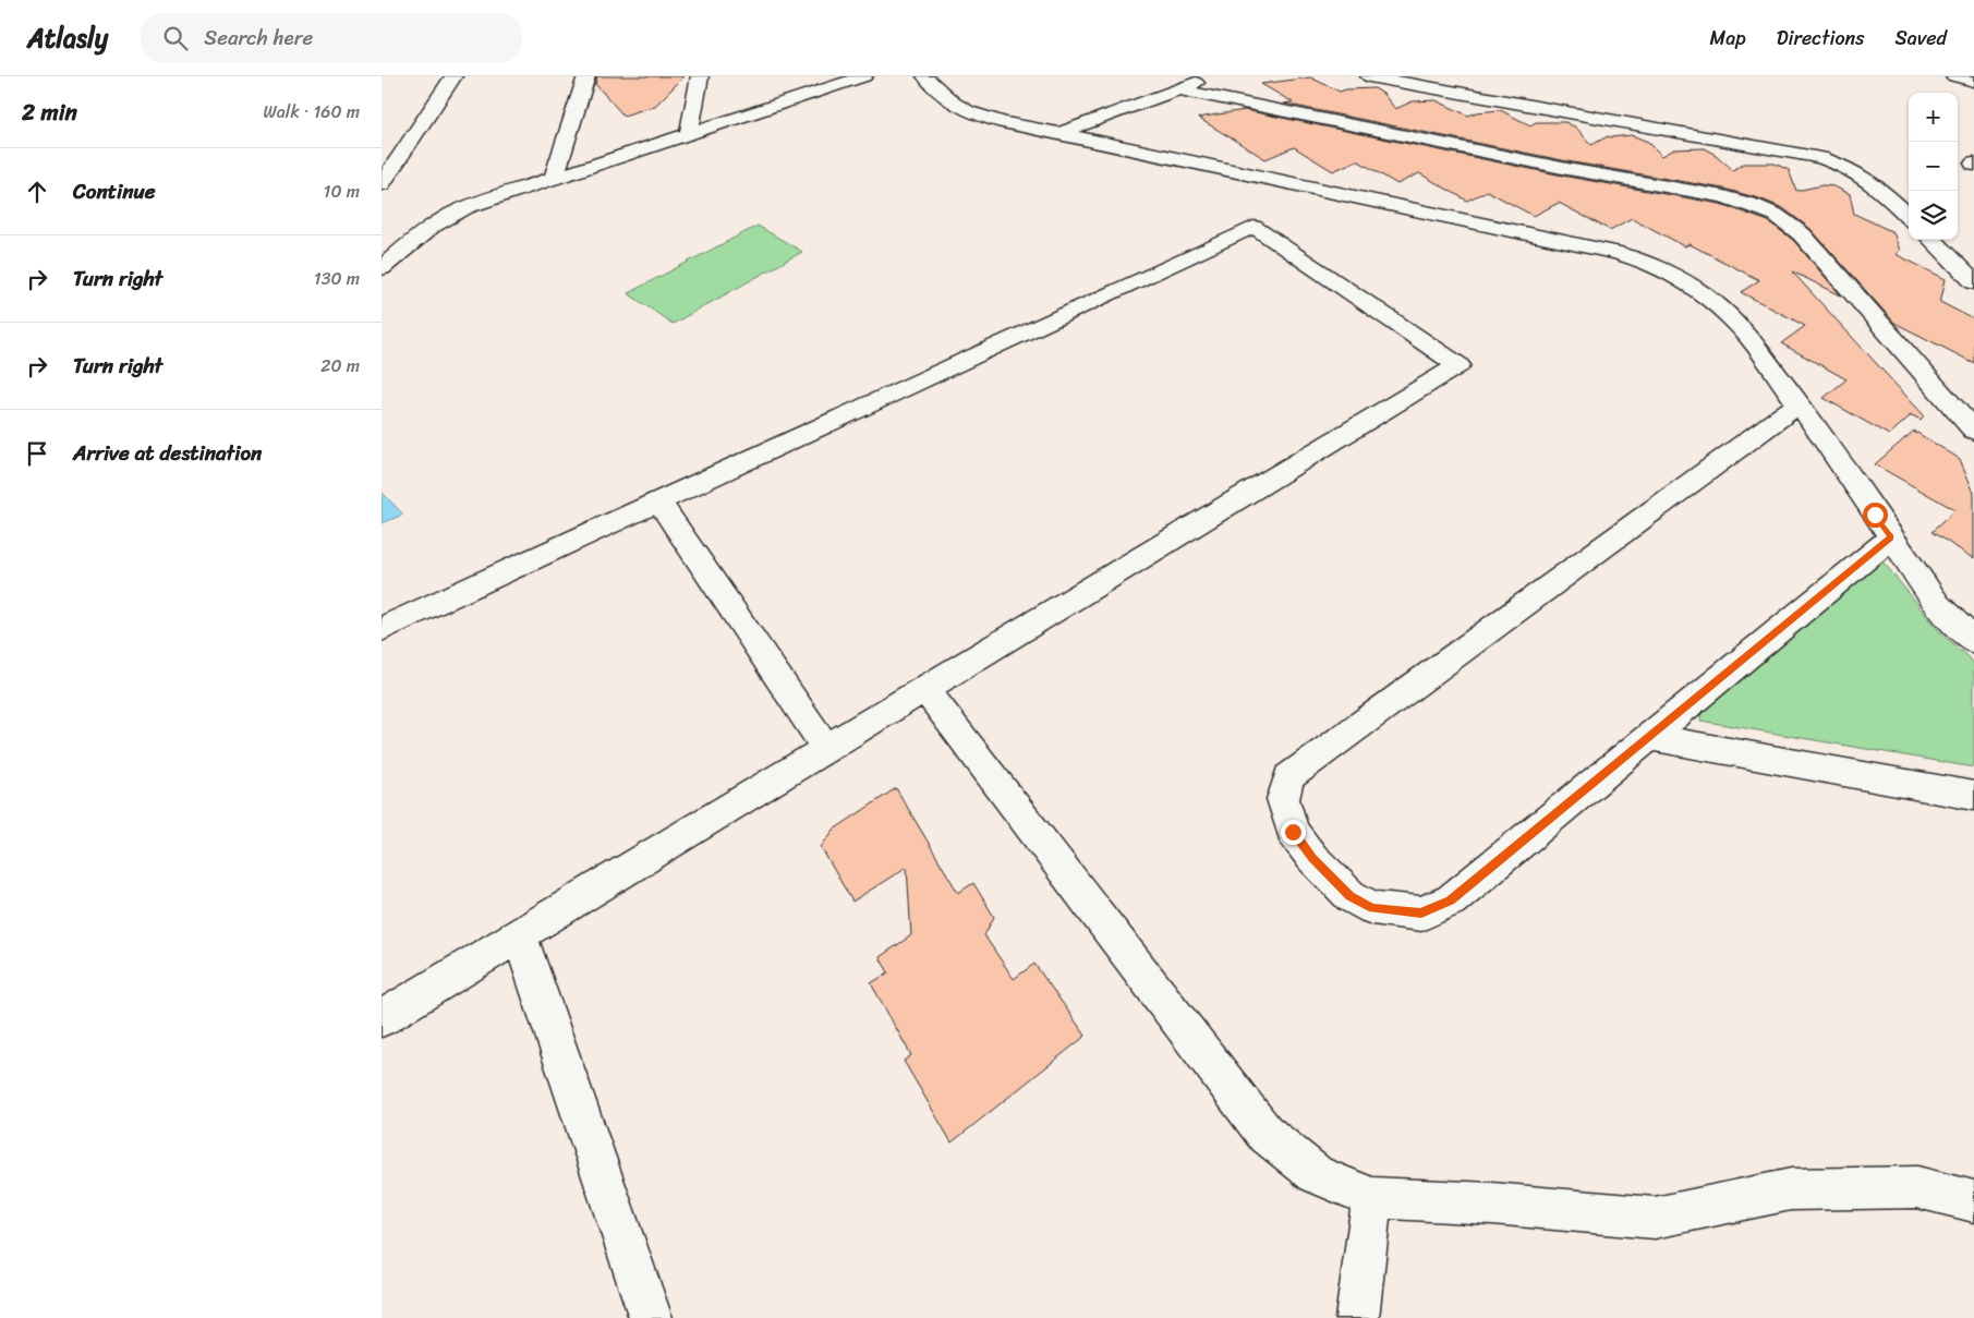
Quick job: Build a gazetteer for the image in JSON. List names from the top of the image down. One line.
{"page":{"header":"Atlasly","search":"Search here","nav":["Map","Directions","Saved"],"heading":["2 min","Walk · 160 m"],"map_buttons":["+","−"],"list":[["Continue","10 m"],["Turn right","130 m"],["Turn right","20 m"],"Arrive at destination"]}}
